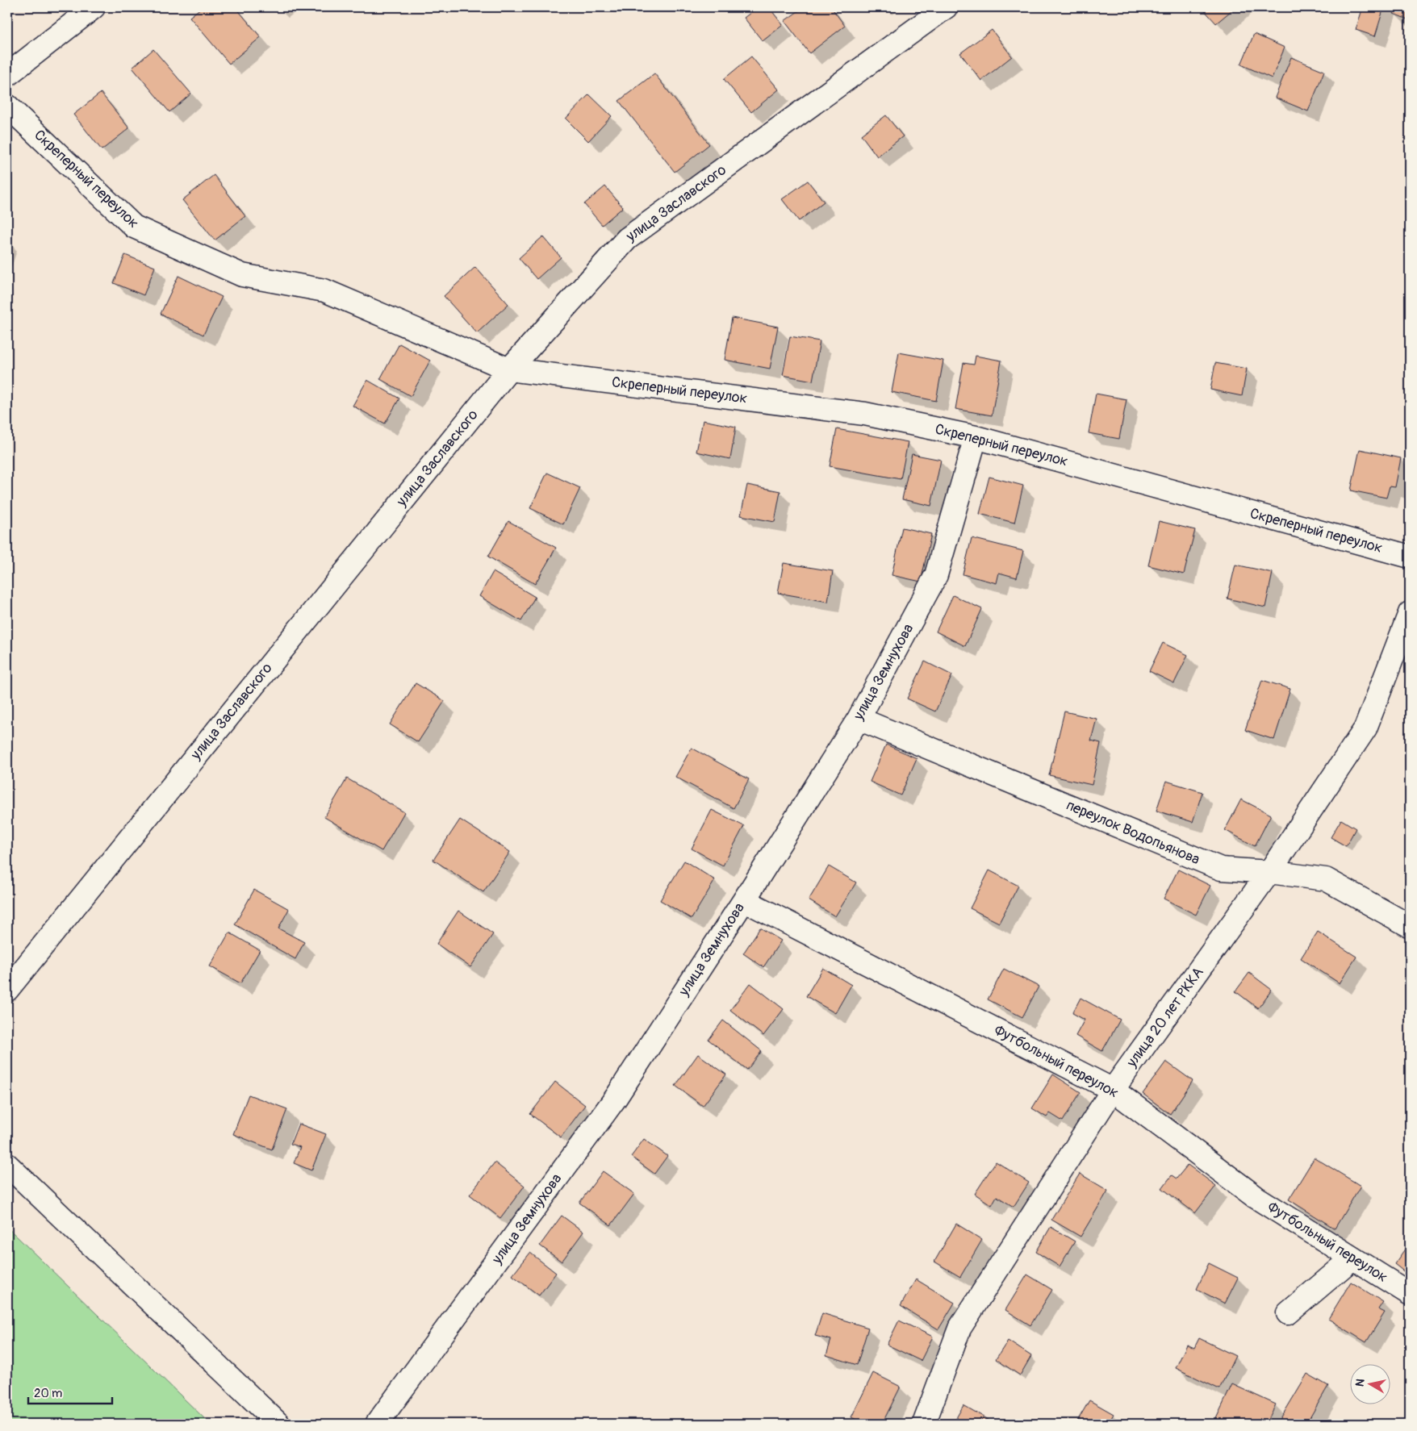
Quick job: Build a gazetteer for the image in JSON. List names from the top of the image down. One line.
{"streets":{"street":["Скреперный переулок","улица Заславского","улица Земнухова","переулок Водопьянова","улица 20 лет РККА","Футбольный переулок"]},"crossings":[["Скреперный переулок","улица Заславского"],["Скреперный переулок","улица Земнухова"],["улица Земнухова","переулок Водопьянова"],["улица Земнухова","Футбольный переулок"],["переулок Водопьянова","улица 20 лет РККА"],["улица 20 лет РККА","Футбольный переулок"]],"scale_bar":"20 m","north":"left"}
